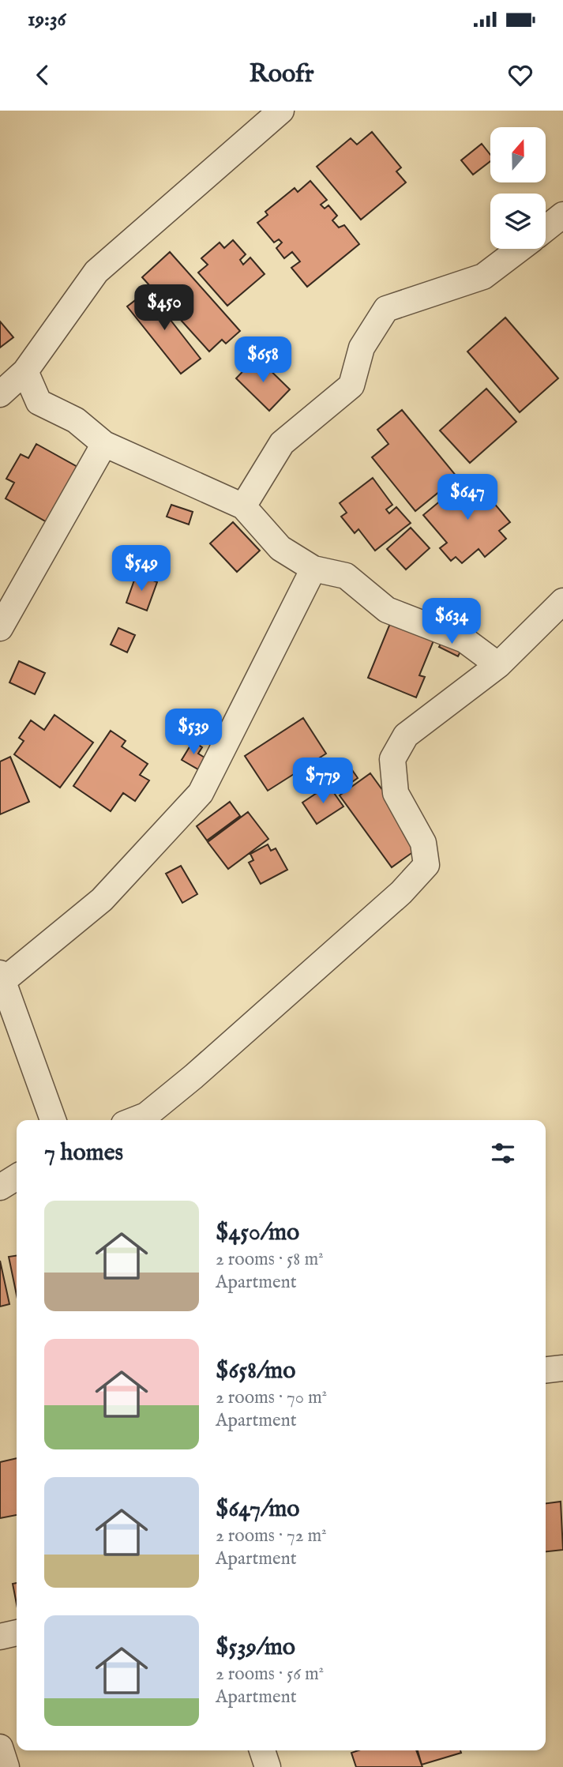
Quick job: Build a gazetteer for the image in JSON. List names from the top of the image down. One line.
{"north":"top","page":{"status":"19:36","header":"Roofr","price":["$450","$658","$647","$549","$634","$539","$779"],"heading":"7 homes","list":[{"name":"$450/mo","note":"2 rooms · 58 m² · Apartment"},{"name":"$658/mo","note":"2 rooms · 70 m² · Apartment"},{"name":"$647/mo","note":"2 rooms · 72 m² · Apartment"},{"name":"$539/mo","note":"2 rooms · 56 m² · Apartment"}]}}
